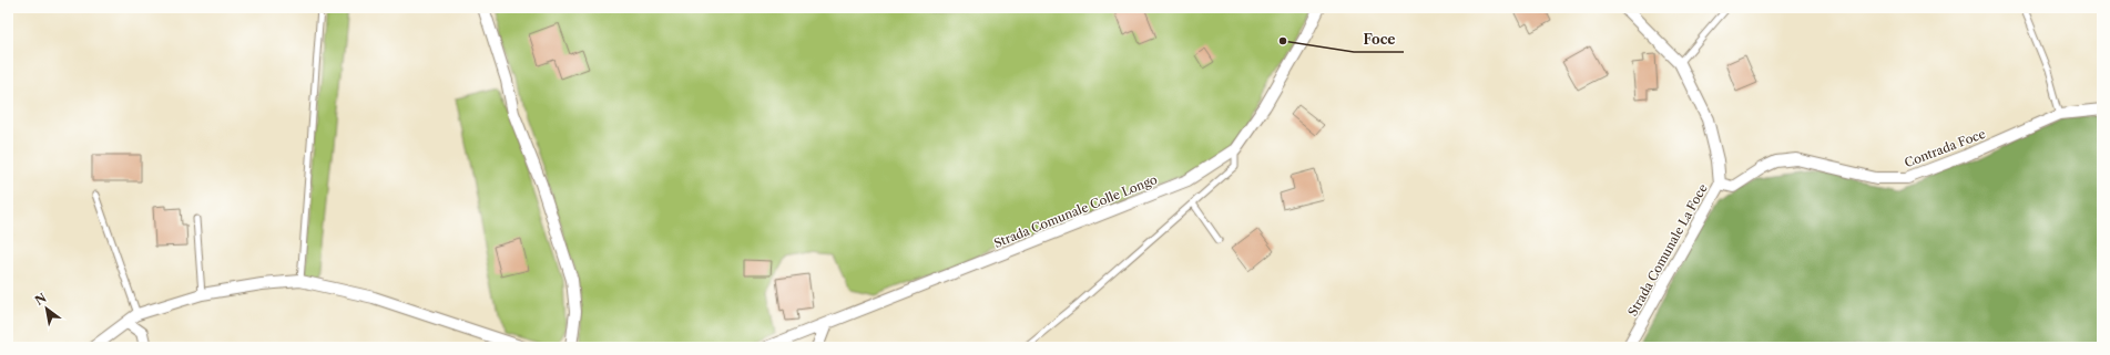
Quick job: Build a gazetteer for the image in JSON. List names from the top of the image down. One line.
{"streets":{"street":["Contrada Foce","Strada Comunale Colle Longo","Strada Comunale La Foce"]},"crossings":[["Contrada Foce","Strada Comunale La Foce"]],"places":["Foce"],"north":"top left"}
